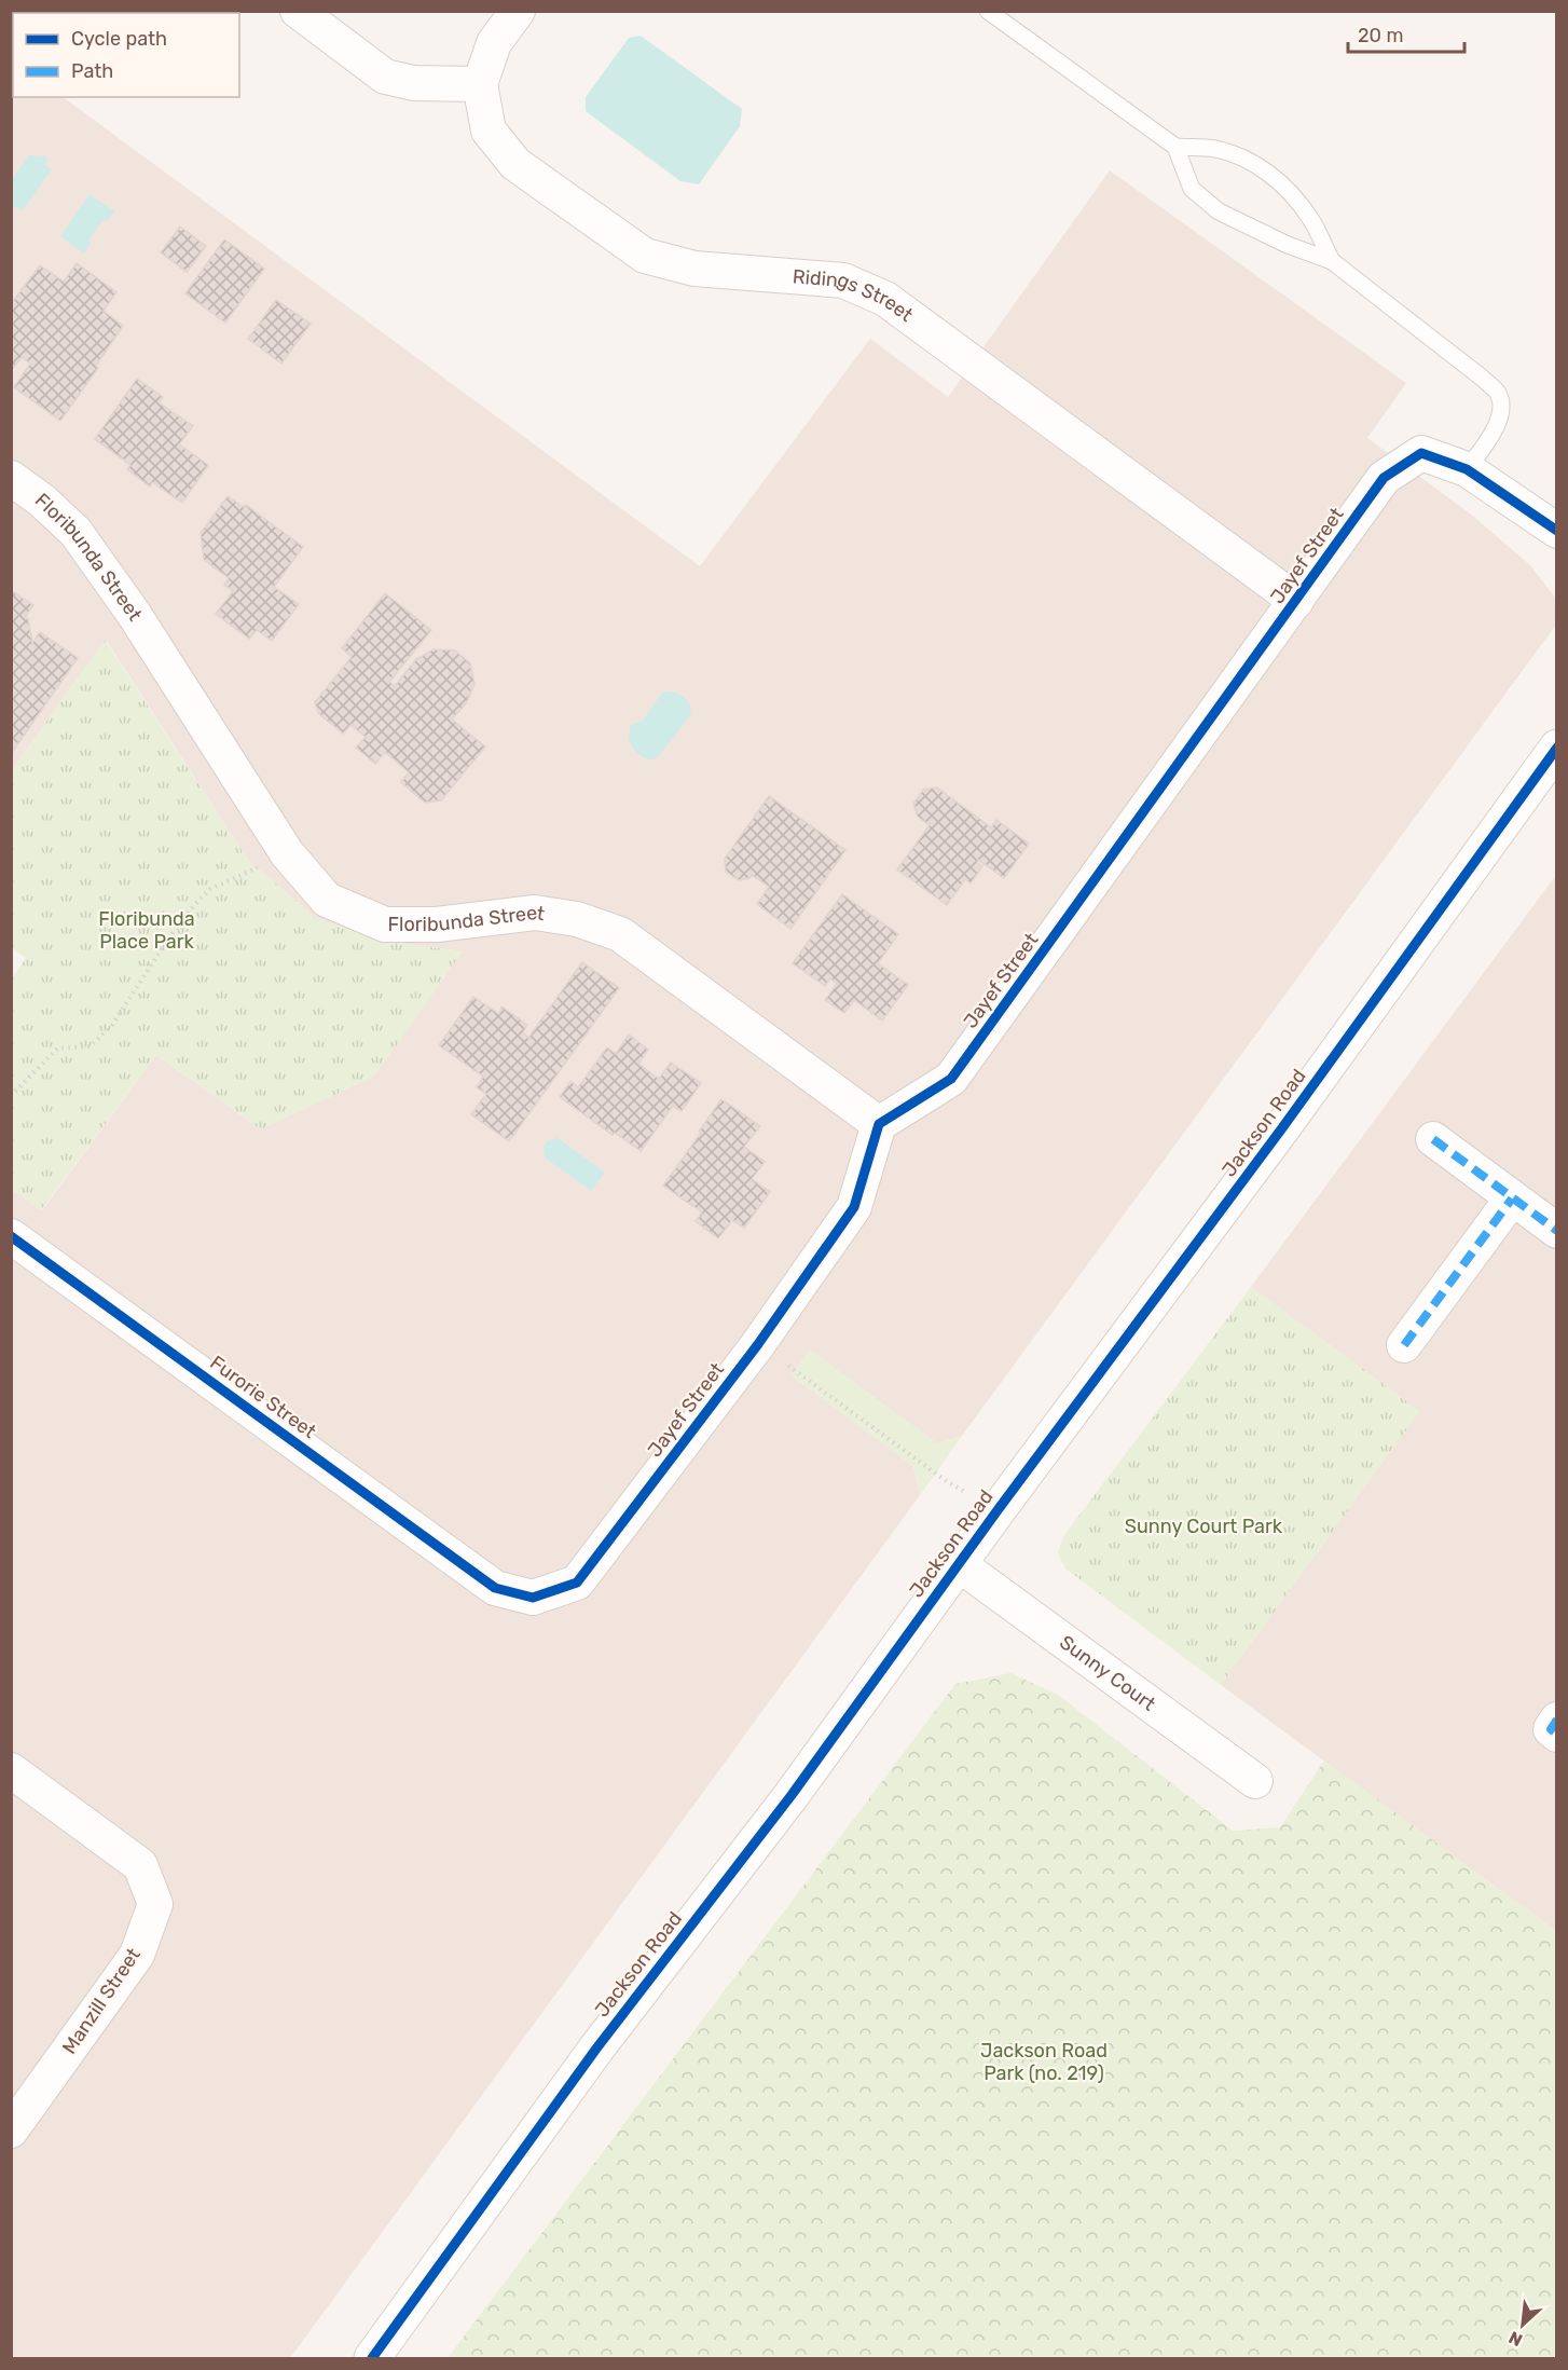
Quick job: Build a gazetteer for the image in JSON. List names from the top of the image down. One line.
{"streets":{"street":["Ridings Street","Jayef Street","Floribunda Street","Jackson Road","Furorie Street","Sunny Court","Manzill Street"]},"crossings":[["Ridings Street","Jayef Street"],["Jayef Street","Floribunda Street"],["Jayef Street","Furorie Street"],["Jackson Road","Sunny Court"]],"parks":["Floribunda Place Park","Sunny Court Park","Jackson Road Park (no. 219)"],"legend":["Cycle path","Path"],"scale_bar":"20 m","north":"bottom left"}
